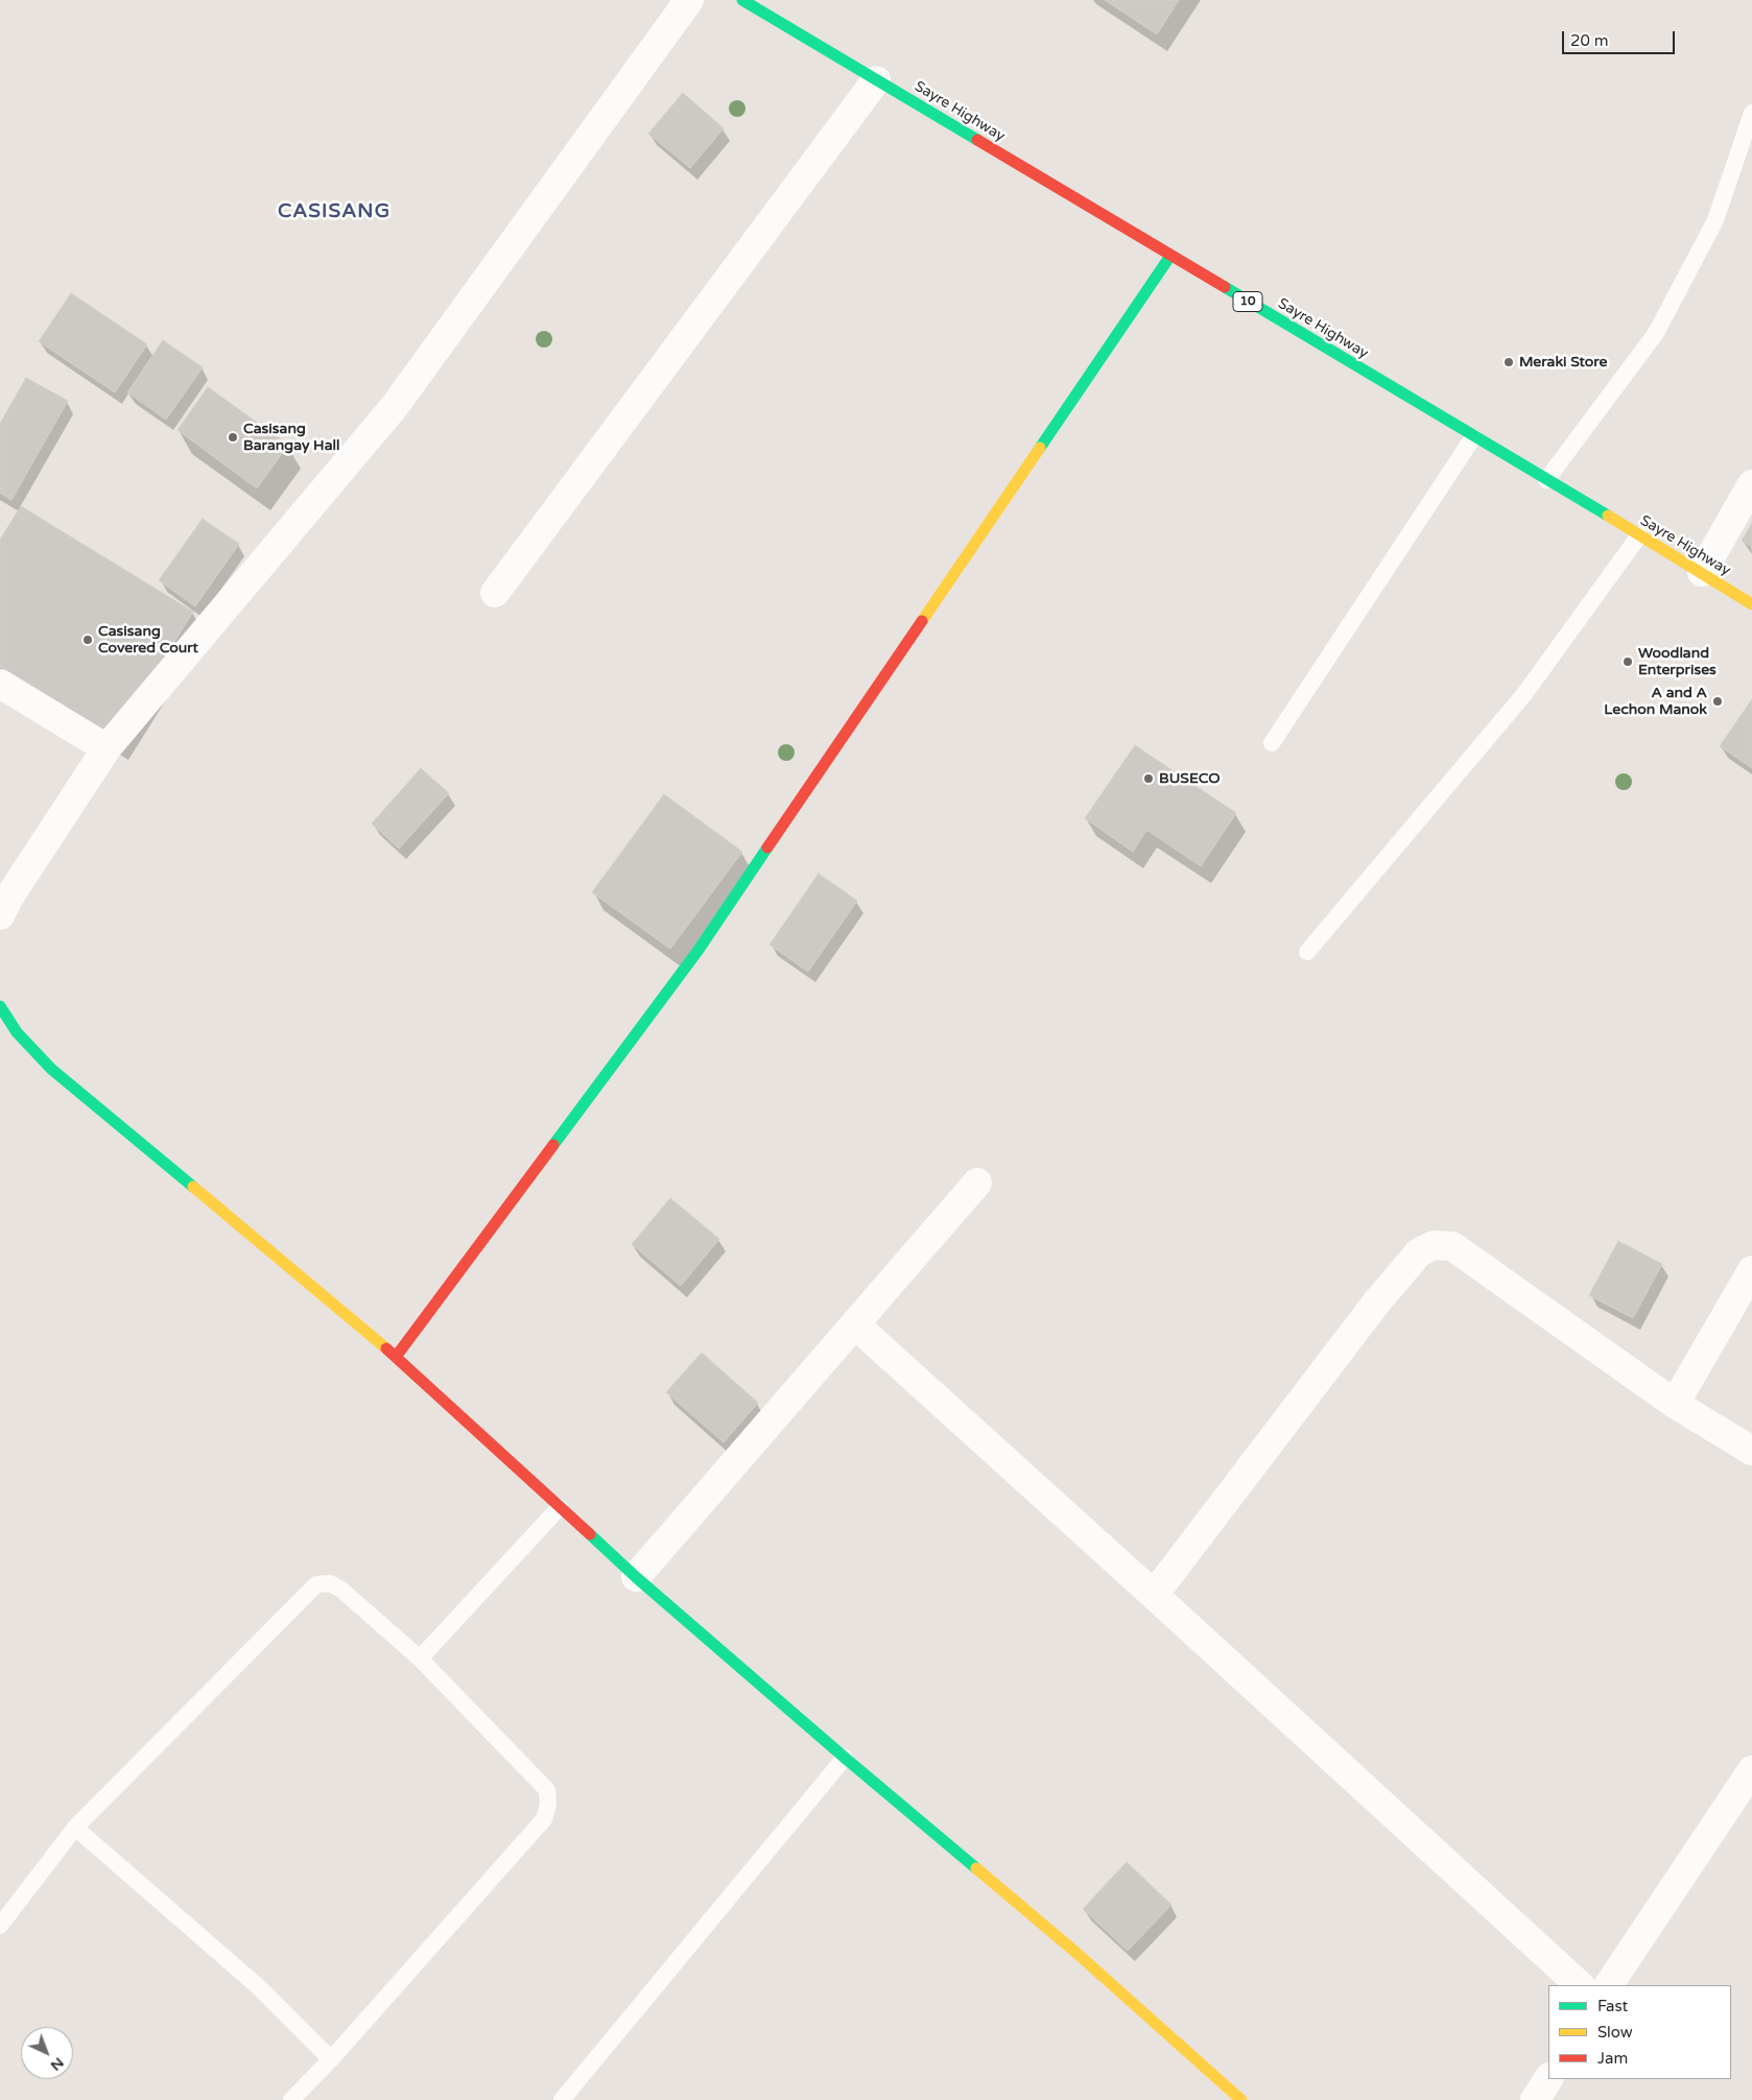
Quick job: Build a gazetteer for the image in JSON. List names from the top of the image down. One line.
{"streets":{"main road":["Sayre Highway","10"]},"districts":["CASISANG"],"places":["Meraki Store","Casisang Barangay Hall","Casisang Covered Court","Woodland Enterprises","A and A Lechon Manok","BUSECO"],"legend":["Fast","Slow","Jam"],"scale_bar":"20 m","north":"bottom right"}
